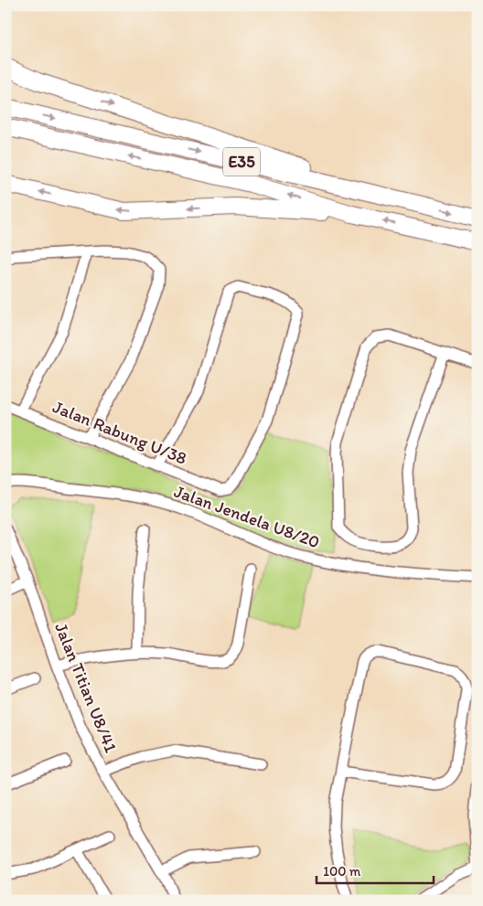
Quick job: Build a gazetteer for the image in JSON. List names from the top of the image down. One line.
{"streets":{"highway":["E35"],"street":["Jalan Rabung U/38","Jalan Jendela U8/20","Jalan Titian U8/41"]},"scale_bar":"100 m"}
